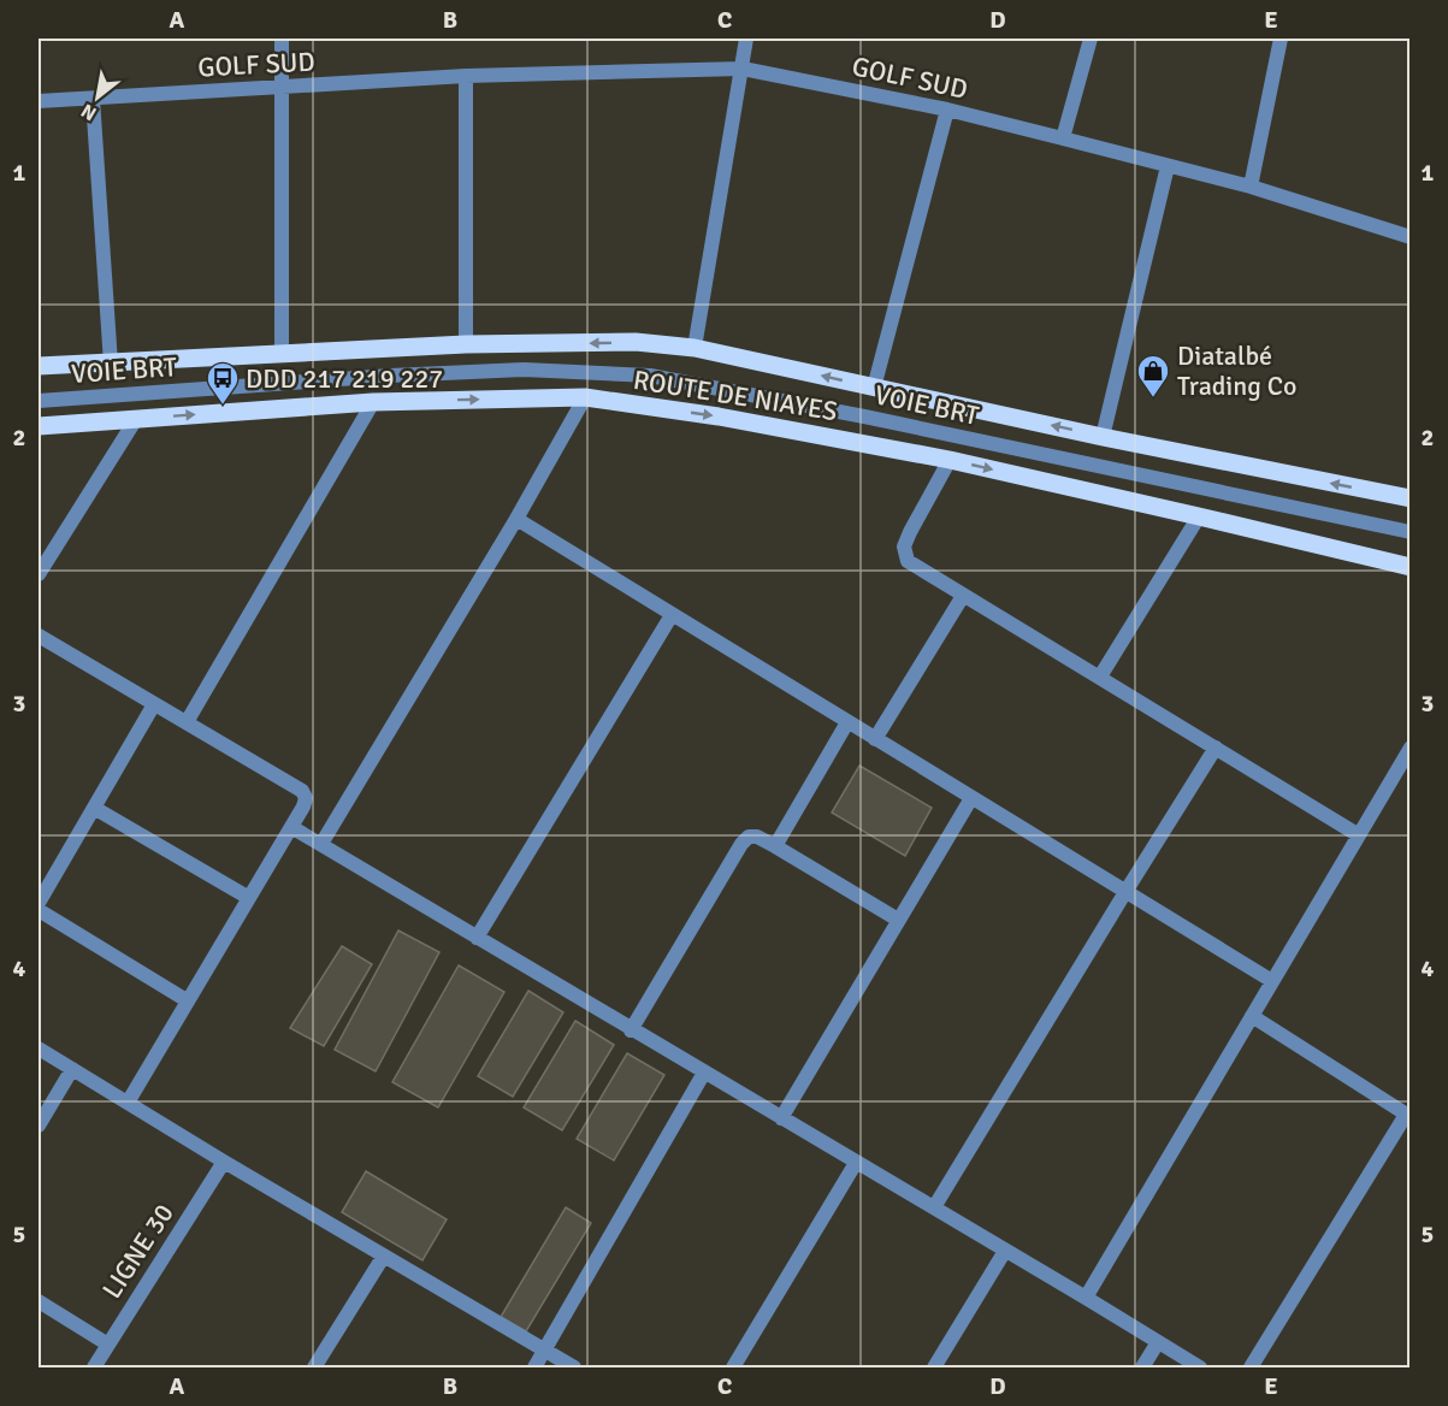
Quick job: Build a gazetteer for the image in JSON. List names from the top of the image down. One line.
{"streets":{"main road":["ROUTE DE NIAYES"],"street":["GOLF SUD","VOIE BRT","LIGNE 30"]},"places":{"shop":["Diatalbé Trading Co"],"bus stop":["DDD 217 219 227"]},"north":"bottom left","grid":{"columns":["A","B","C","D","E"],"rows":["1","2","3","4","5"]}}
